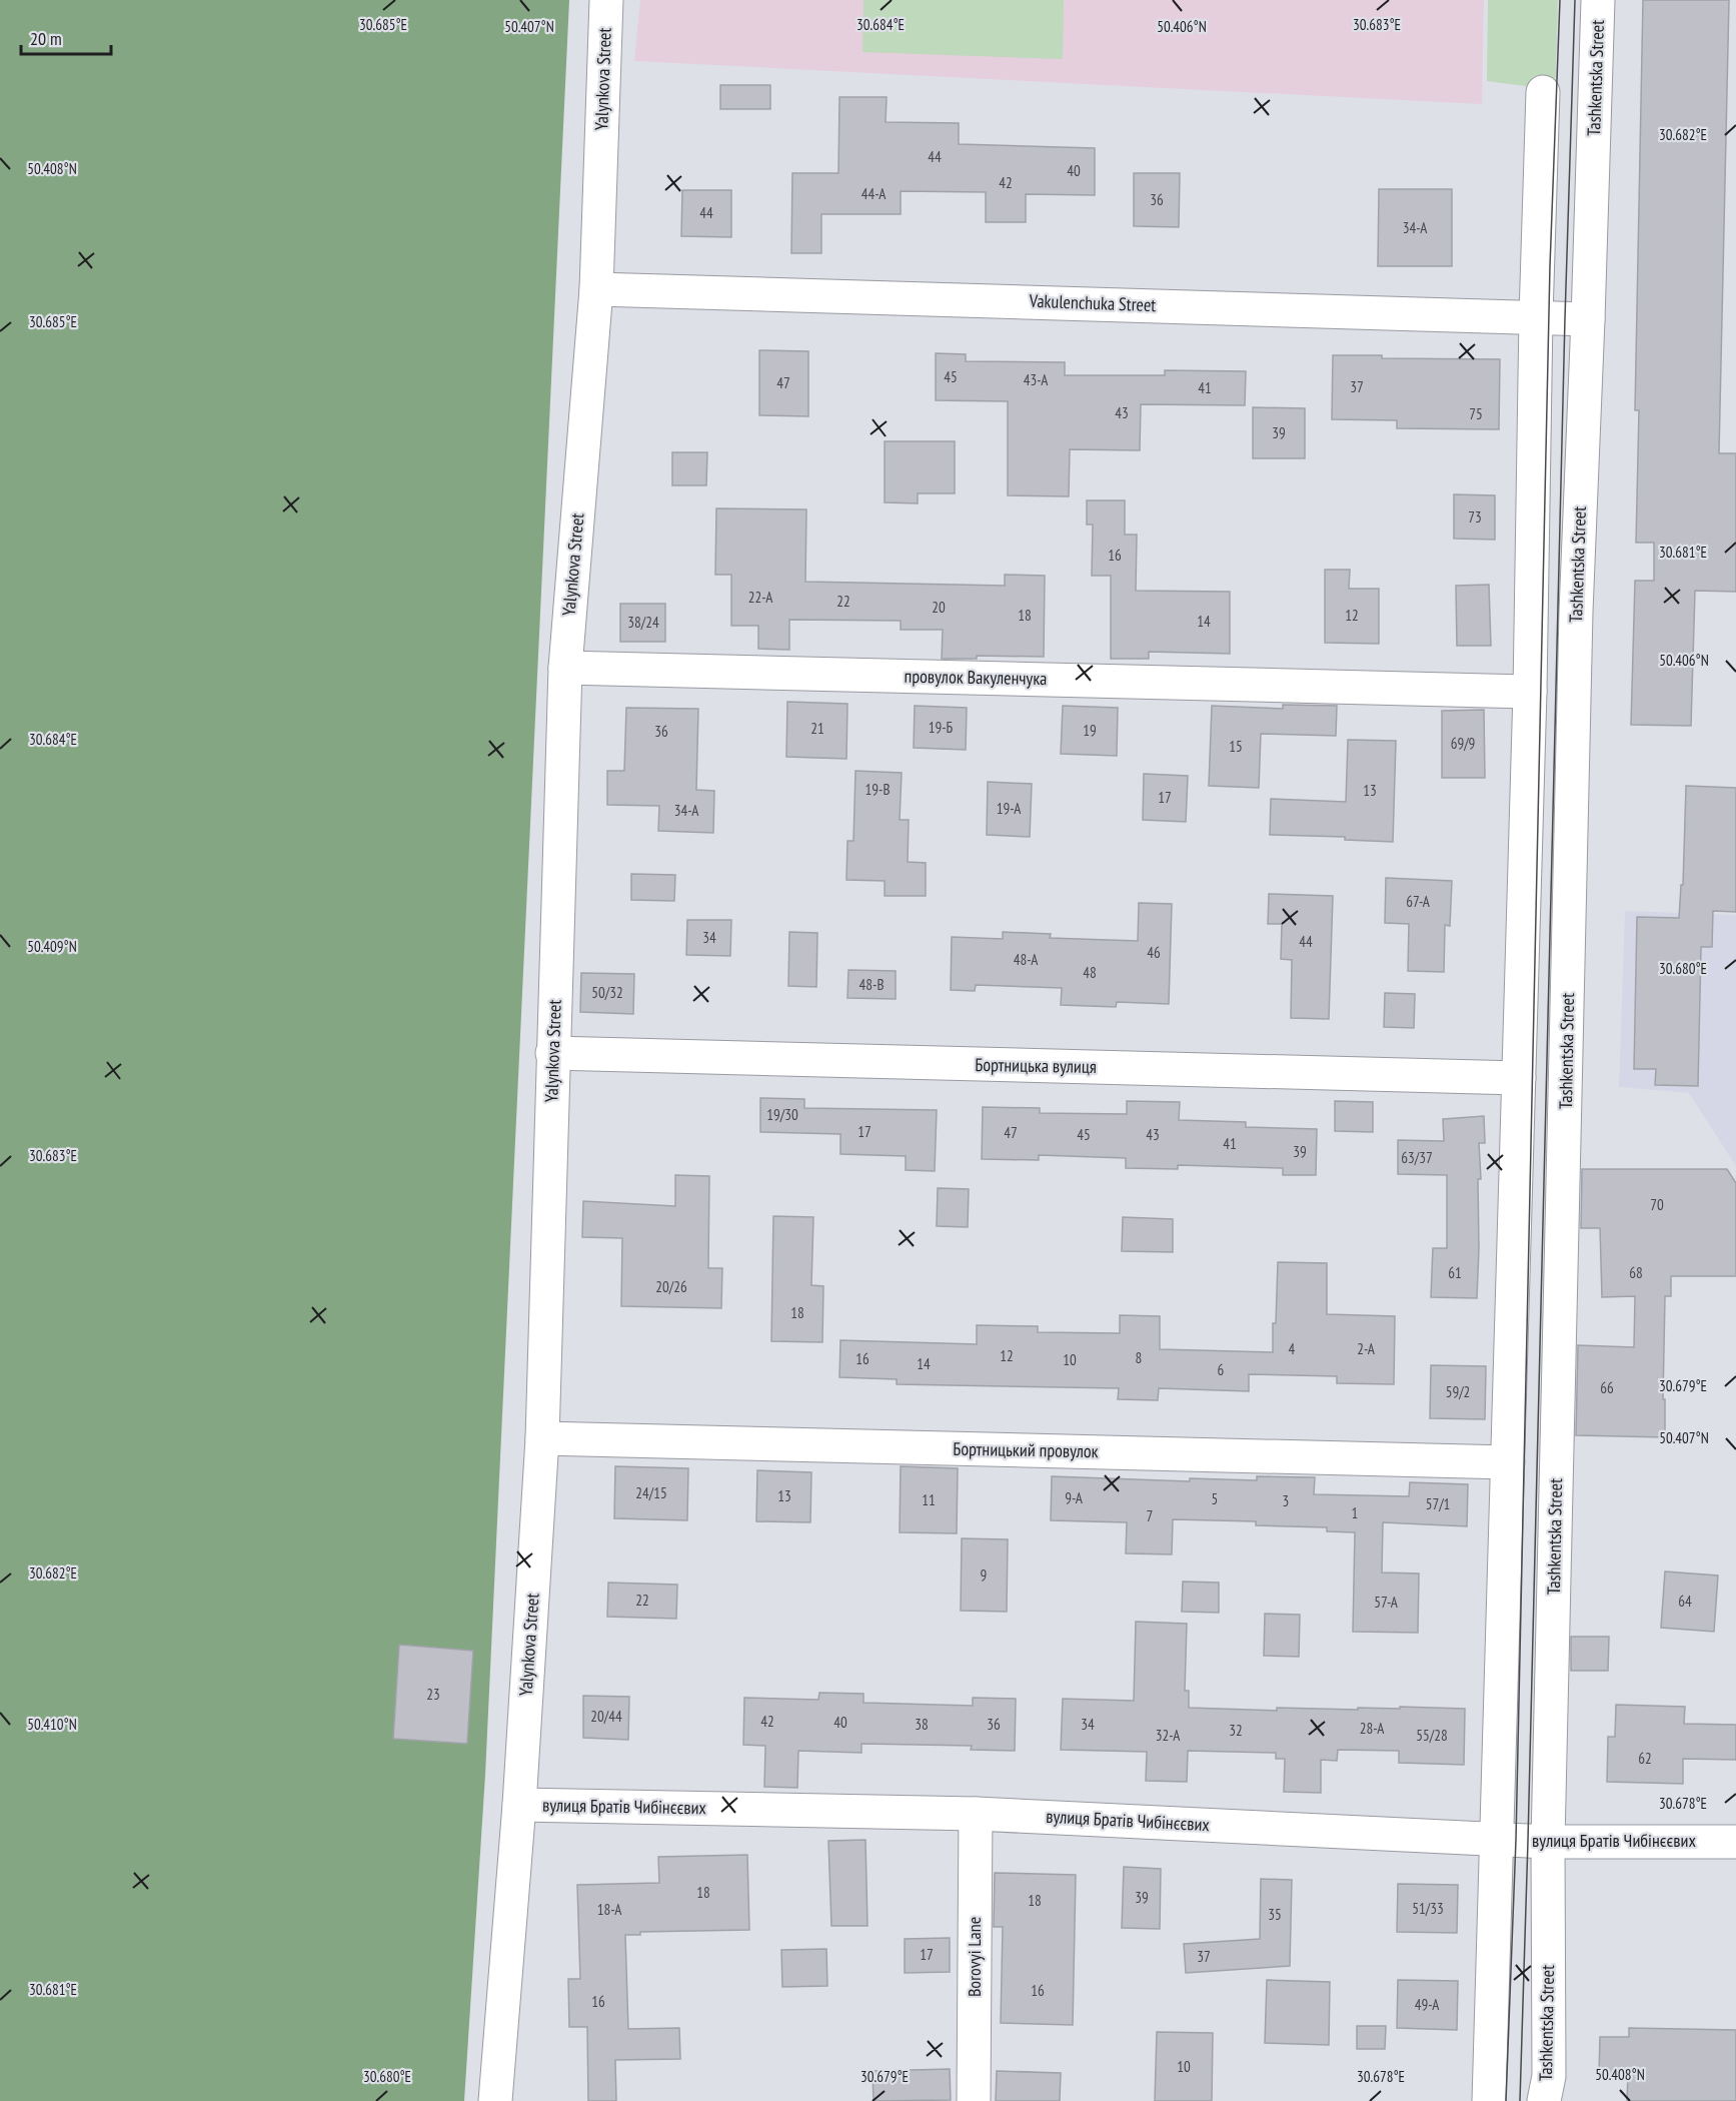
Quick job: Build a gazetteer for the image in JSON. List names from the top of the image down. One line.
{"streets":{"street":["Tashkentska Street","Yalynkova Street","Vakulenchuka Street","провулок Вакуленчука","Бортницька вулиця","Бортницький провулок","вулиця Братів Чибінєєвих","Borovyi Lane"]},"crossings":[["Tashkentska Street","Vakulenchuka Street"],["Tashkentska Street","вулиця Братів Чибінєєвих"],["Yalynkova Street","Vakulenchuka Street"],["Yalynkova Street","провулок Вакуленчука"],["Yalynkova Street","Бортницька вулиця"],["Yalynkova Street","Бортницький провулок"],["Yalynkova Street","вулиця Братів Чибінєєвих"],["вулиця Братів Чибінєєвих","Borovyi Lane"]],"house_numbers":["44","40","42","44-А","36","44","34-А","45","43-А","47","37","41","43","75","39","73","16","22-А","22","20","18","12","14","38/24","19-Б","21","19","36","69/9","15","19-В","13","17","19-А","34-А","67-А","34","44","46","48-А","48","48-В","50/32","19/30","17","47","45","43","41","39","63/37","70","61","68","20/26","18","4","2-А","12","8","16","10","14","6","66","59/2","24/15","13","9-А","5","11","3","57/1","1","7","9","22","64","57-А","23","20/44","42","40","38","36","34","28-А","32","32-А","55/28","62","18","39","18","51/33","18-А","35","17","37","16","16","49-А","10"],"scale_bar":"20 m","coordinates":["30.685°E","30.684°E","30.683°E","50.407°N","50.406°N","30.682°E","50.408°N","30.681°E","50.409°N","30.680°E","30.679°E","50.410°N","30.678°E"]}
